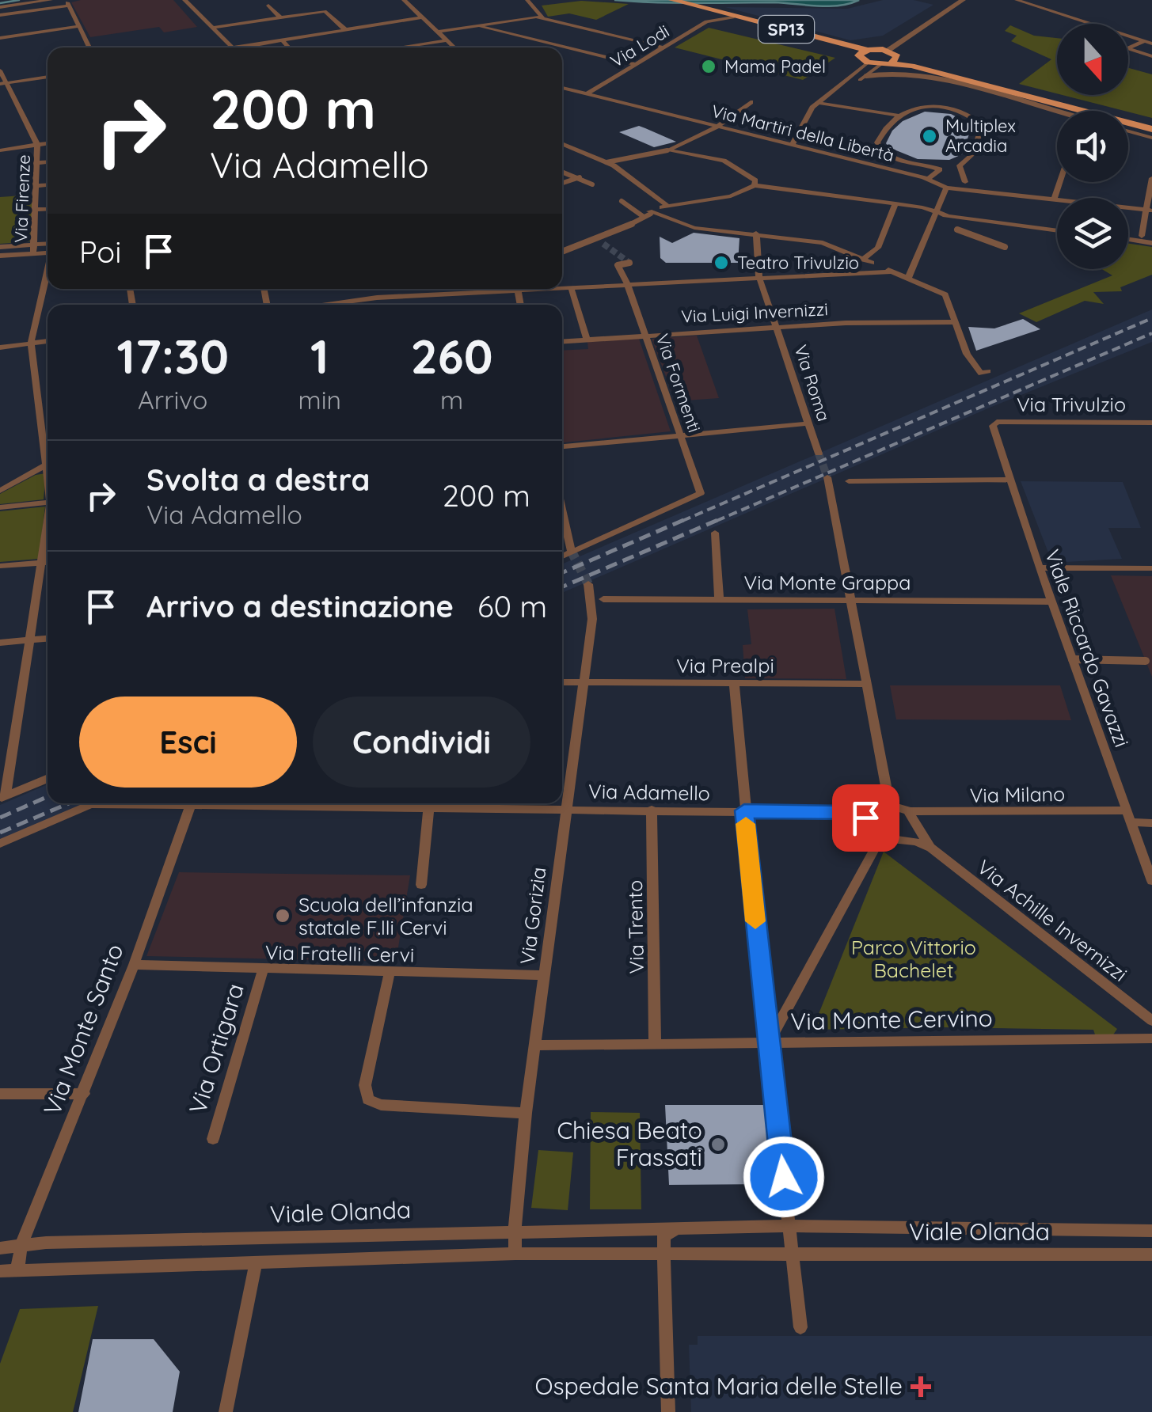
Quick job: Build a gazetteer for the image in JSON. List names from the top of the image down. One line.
{"streets":{"main road":["SP13"],"street":["Via Lodi","Via Martiri della Libertà","Via Firenze","Via Luigi Invernizzi","Via Formenti","Via Roma","Via Trivulzio","Via Monte Grappa","Viale Riccardo Gavazzi","Via Prealpi","Via Adamello","Via Milano","Via Gorizia","Via Achille Invernizzi","Via Trento","Via Fratelli Cervi","Via Monte Cervino","Via Monte Santo","Via Ortigara","Viale Olanda"]},"crossings":[["SP13","Via Lodi"],["Via Lodi","Via Martiri della Libertà"],["Via Luigi Invernizzi","Via Formenti"],["Via Luigi Invernizzi","Via Roma"],["Via Trivulzio","Viale Riccardo Gavazzi"],["Via Monte Grappa","Viale Riccardo Gavazzi"],["Viale Riccardo Gavazzi","Via Milano"],["Via Prealpi","Via Gorizia"],["Via Adamello","Via Milano"],["Via Adamello","Via Gorizia"],["Via Adamello","Via Achille Invernizzi"],["Via Adamello","Via Trento"],["Via Adamello","Via Monte Santo"],["Via Milano","Via Achille Invernizzi"],["Via Gorizia","Via Fratelli Cervi"],["Via Gorizia","Via Monte Cervino"],["Via Gorizia","Viale Olanda"],["Via Trento","Via Monte Cervino"],["Via Fratelli Cervi","Via Monte Santo"],["Via Fratelli Cervi","Via Ortigara"],["Via Monte Santo","Viale Olanda"]],"parks":["Parco Vittorio Bachelet"],"places":{"other":["Mama Padel","Multiplex Arcadia","Teatro Trivulzio","Scuola dell’infanzia statale F.lli Cervi","Chiesa Beato Frassati"],"health":["Ospedale Santa Maria delle Stelle"]},"north":"bottom","page":{"turn":["200 m","Via Adamello"],"then":"Poi","eta":["17:30","Arrivo","1","min","260","m"],"list":[{"name":"Svolta a destra","note":"Via Adamello","value":"200 m"},{"name":"Arrivo a destinazione","value":"60 m"}],"buttons":["Esci","Condividi"]}}
